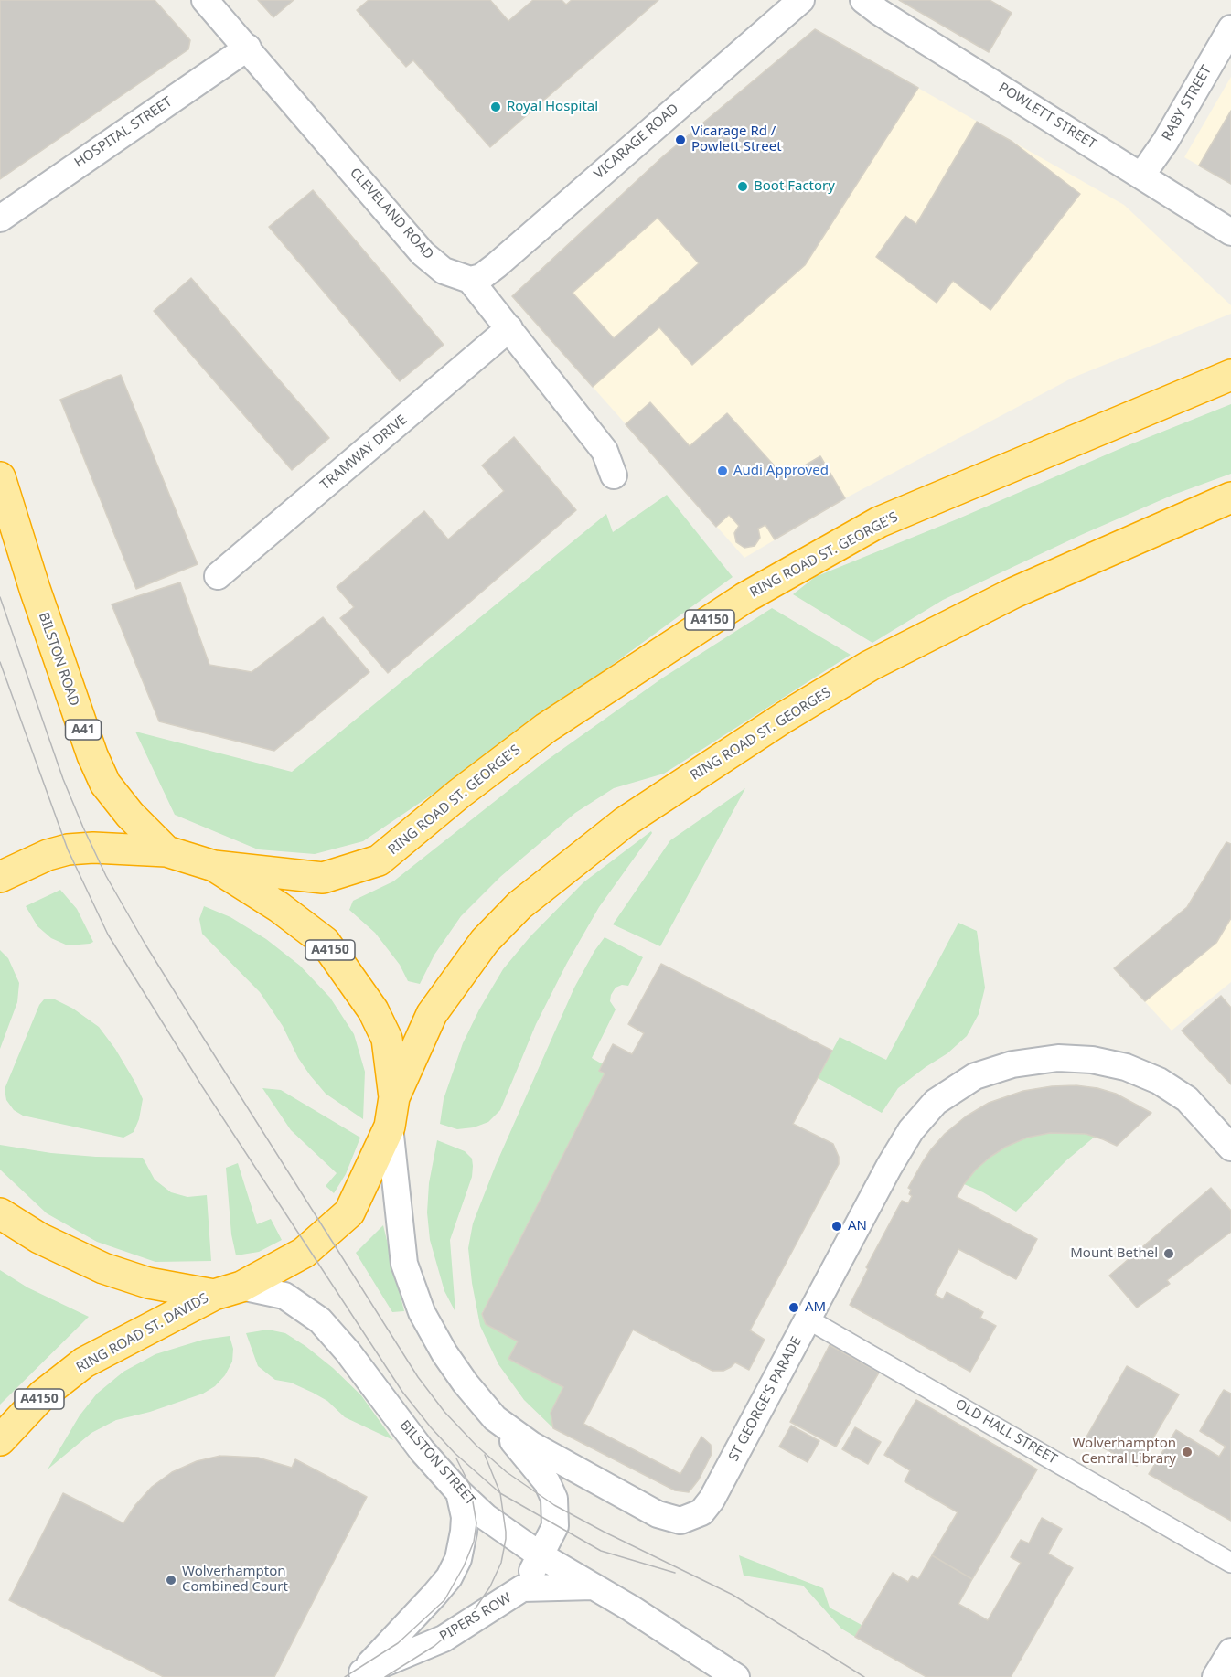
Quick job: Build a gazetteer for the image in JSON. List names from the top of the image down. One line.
{"streets":{"highway":["RING ROAD ST. GEORGE'S","A4150","BILSTON ROAD","A41","RING ROAD ST. GEORGES","RING ROAD ST. DAVIDS"],"street":["RABY STREET","POWLETT STREET","HOSPITAL STREET","VICARAGE ROAD","CLEVELAND ROAD","TRAMWAY DRIVE","ST GEORGE'S PARADE","OLD HALL STREET","BILSTON STREET","PIPERS ROW"]},"crossings":[["RABY STREET","POWLETT STREET"],["HOSPITAL STREET","CLEVELAND ROAD"],["VICARAGE ROAD","CLEVELAND ROAD"],["RING ROAD ST. GEORGE'S","A4150"],["A4150","BILSTON ROAD"],["A4150","RING ROAD ST. GEORGES"],["A4150","RING ROAD ST. DAVIDS"],["A4150","BILSTON STREET"],["RING ROAD ST. DAVIDS","BILSTON STREET"],["ST GEORGE'S PARADE","OLD HALL STREET"],["BILSTON STREET","PIPERS ROW"]],"places":["Royal Hospital","Vicarage Rd / Powlett Street","Boot Factory","Audi Approved","AN","Mount Bethel","AM","Wolverhampton Central Library","Wolverhampton Combined Court"]}
